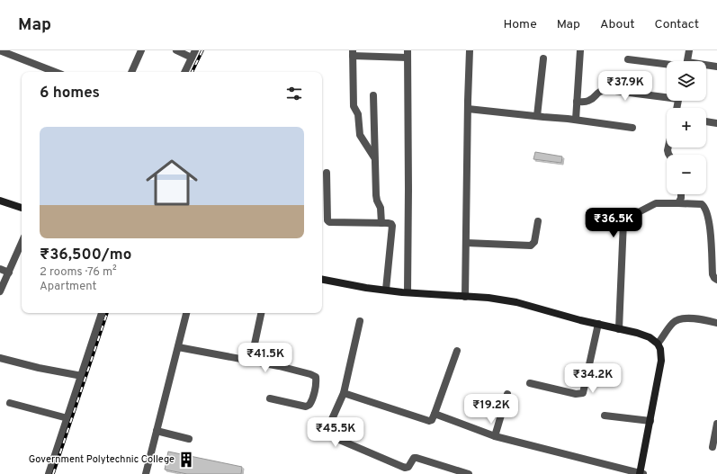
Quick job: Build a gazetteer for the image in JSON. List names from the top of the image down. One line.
{"places":{"building":["Government Polytechnic College"]},"page":{"header":"Map","nav":["Home","Map","About","Contact"],"map_buttons":["+","−"],"price":["₹37.9K","₹36.5K","₹41.5K","₹34.2K","₹19.2K","₹45.5K"],"heading":"6 homes","list":[{"name":"₹36,500/mo","note":"2 rooms · 76 m² · Apartment"}]}}
